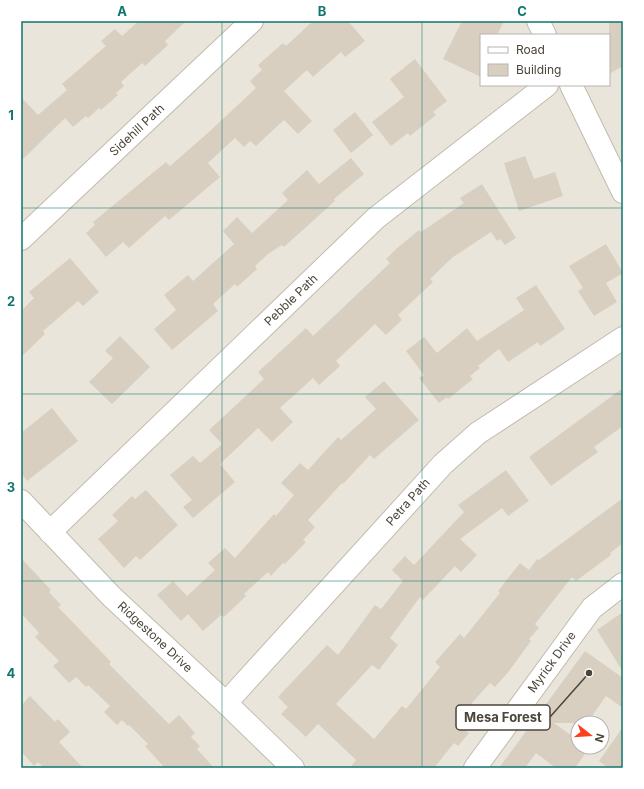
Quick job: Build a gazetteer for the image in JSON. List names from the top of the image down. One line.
{"streets":{"street":["Sidehill Path","Pebble Path","Petra Path","Ridgestone Drive","Myrick Drive"]},"crossings":[["Pebble Path","Ridgestone Drive"],["Petra Path","Ridgestone Drive"]],"places":["Mesa Forest"],"legend":["Road","Building"],"north":"right","grid":{"columns":["A","B","C"],"rows":["1","2","3","4"]}}
